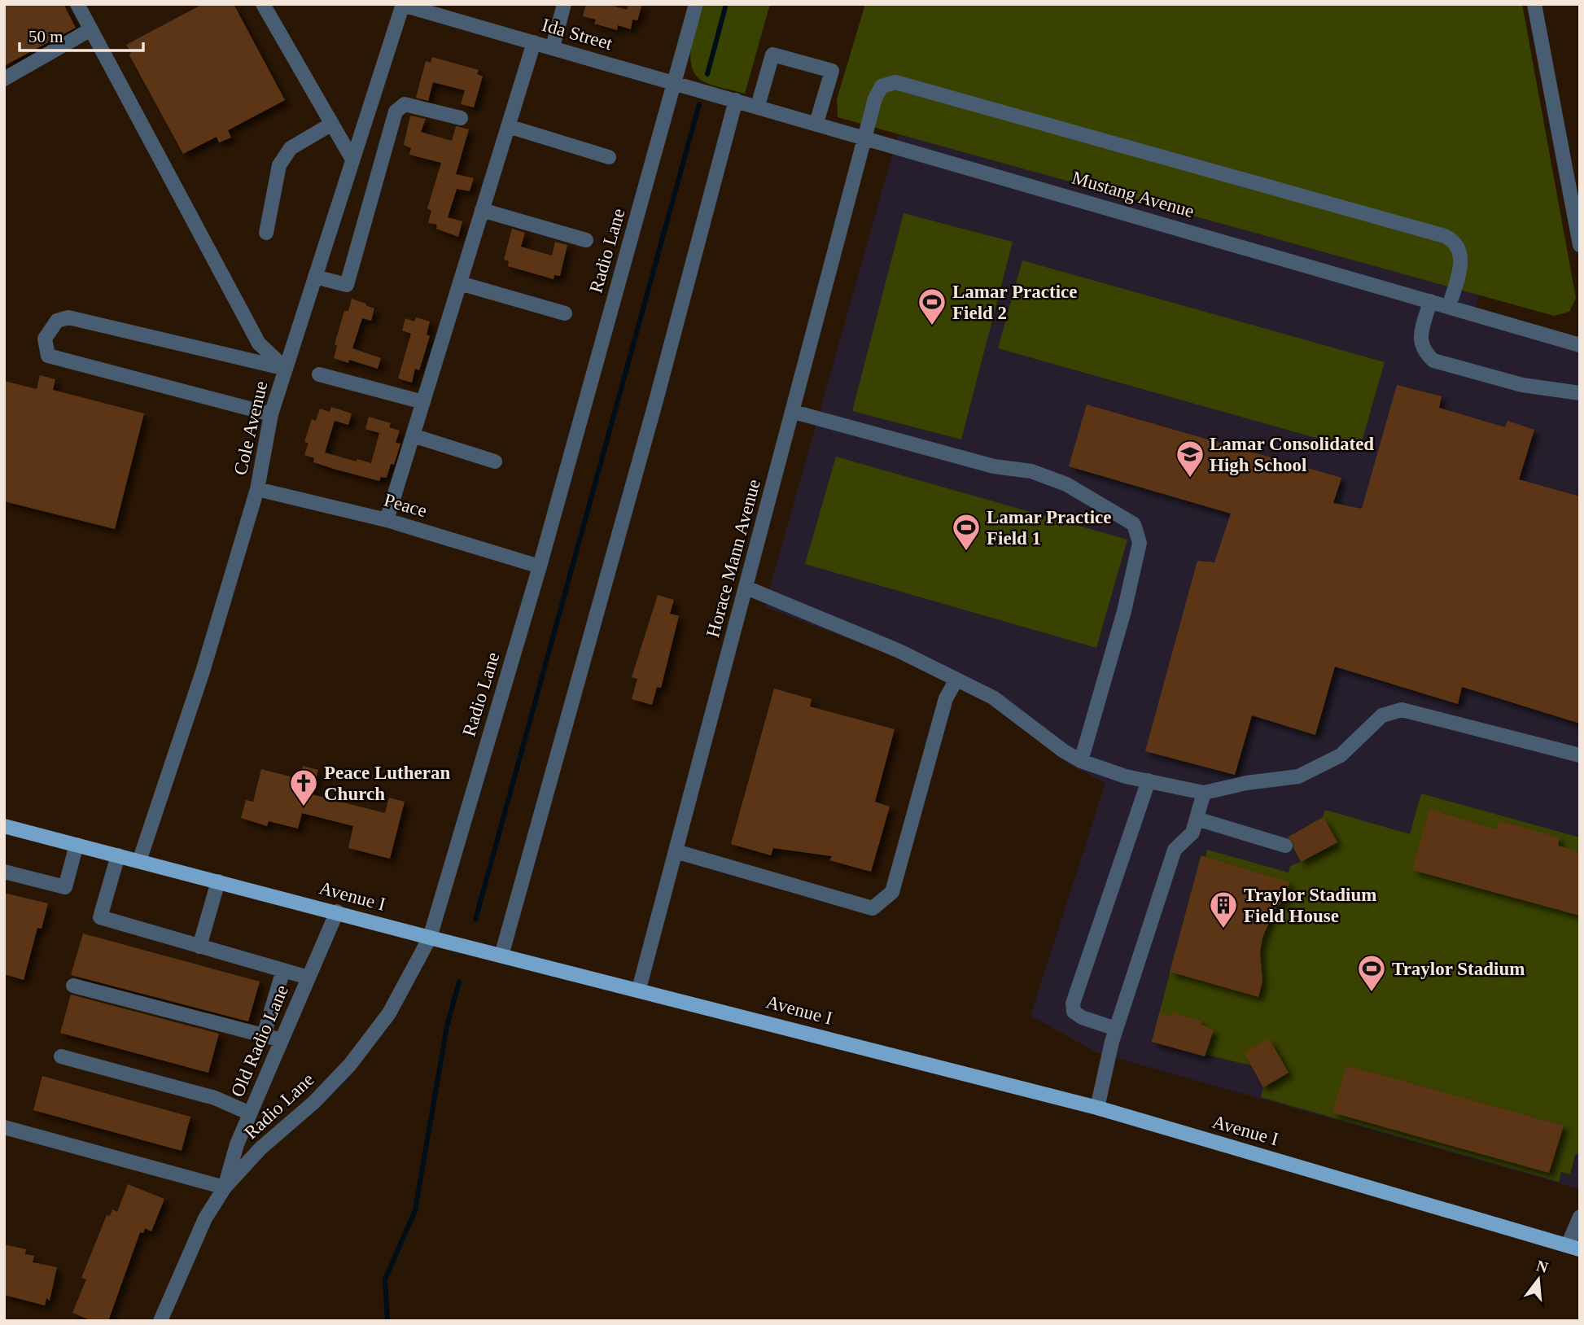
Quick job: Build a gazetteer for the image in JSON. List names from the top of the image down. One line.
{"streets":{"main road":["Avenue I"],"street":["Ida Street","Mustang Avenue","Radio Lane","Cole Avenue","Peace","Horace Mann Avenue","Old Radio Lane"]},"crossings":[["Ida Street","Mustang Avenue"],["Ida Street","Radio Lane"],["Ida Street","Cole Avenue"],["Mustang Avenue","Radio Lane"],["Mustang Avenue","Horace Mann Avenue"],["Radio Lane","Peace"],["Radio Lane","Avenue I"],["Radio Lane","Old Radio Lane"],["Cole Avenue","Peace"],["Cole Avenue","Avenue I"],["Horace Mann Avenue","Avenue I"],["Avenue I","Old Radio Lane"]],"places":{"sports":["Lamar Practice Field 2","Lamar Practice Field 1","Traylor Stadium"],"school or university":["Lamar Consolidated High School"],"church":["Peace Lutheran Church"],"building":["Traylor Stadium Field House"]},"scale_bar":"50 m","north":"top"}
